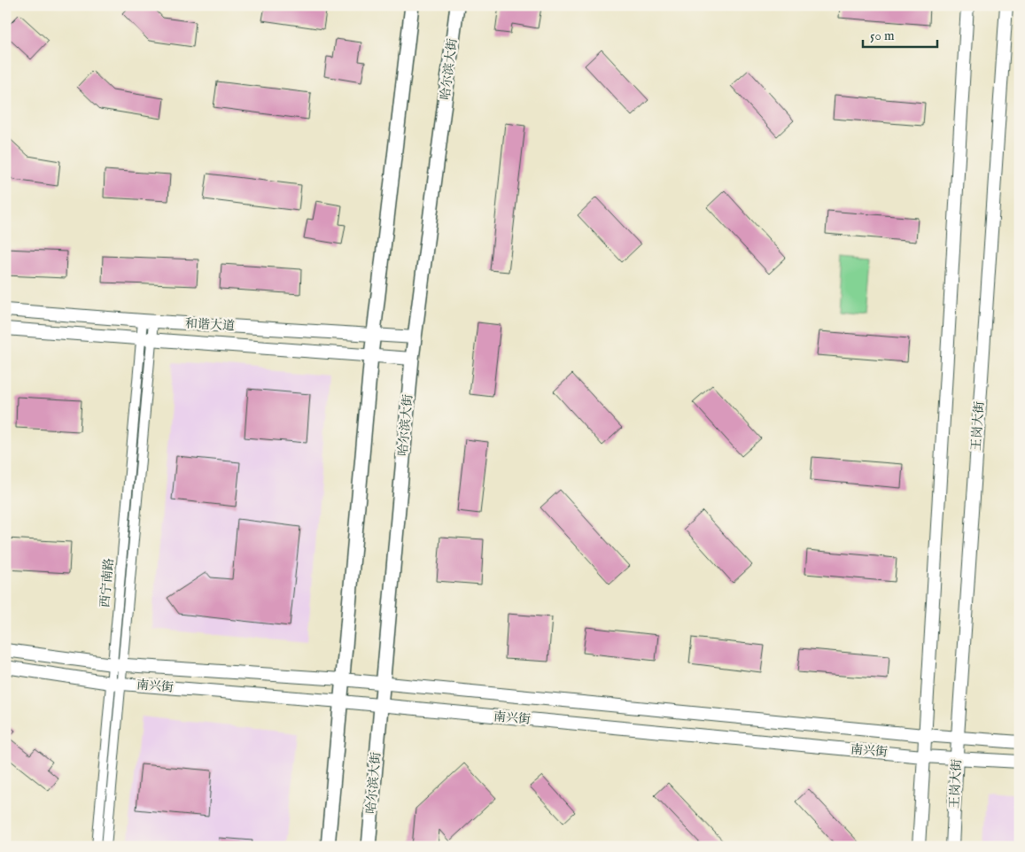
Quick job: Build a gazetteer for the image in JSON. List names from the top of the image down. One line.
{"streets":{"main road":["哈尔滨大街","和谐大道","王岗大街","南兴街"],"street":["西宁南路"]},"crossings":[["哈尔滨大街","和谐大道"],["哈尔滨大街","南兴街"],["和谐大道","西宁南路"],["王岗大街","南兴街"],["西宁南路","南兴街"]],"scale_bar":"50 m"}
